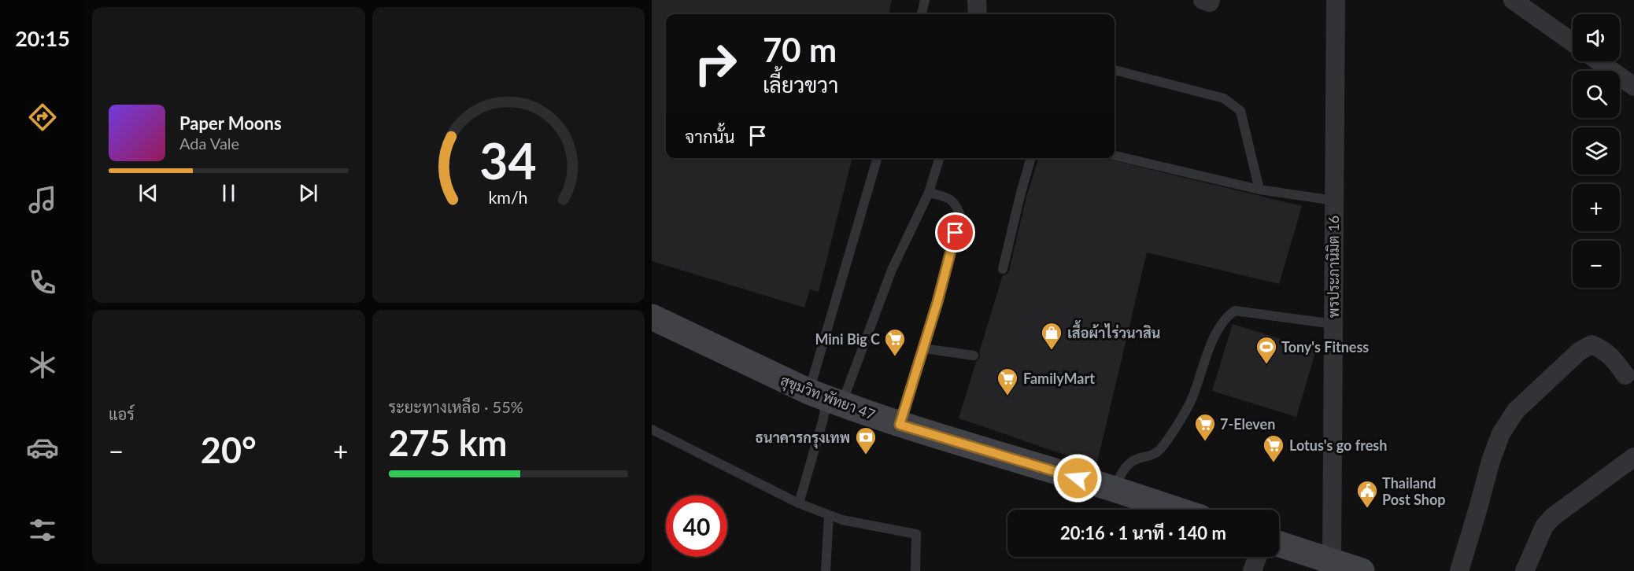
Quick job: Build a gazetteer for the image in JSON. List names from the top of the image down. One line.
{"streets":{"street":["พรประภานิมิต 16","สุขุมวิท พัทยา 47"]},"places":{"shop":["เสื้อผ้าไร่วนาสิน"],"supermarket":["Mini Big C","FamilyMart","7-Eleven","Lotus's go fresh"],"sports":["Tony's Fitness"],"bank":["ธนาคารกรุงเทพ"],"public building":["Thailand Post Shop"]},"page":{"tabs":"20:15","map_buttons":["+","−"],"turn":["70 m","เลี้ยวขวา"],"song":["Paper Moons","Ada Vale"],"then":"จากนั้น","tile":["แอร์",["ระยะทางเหลือ · 55%","275 km"]],"heat":["−","20°","+"],"limit":"40","trip":"20:16 · 1 นาที · 140 m","gauge":["34","km/h"]}}
